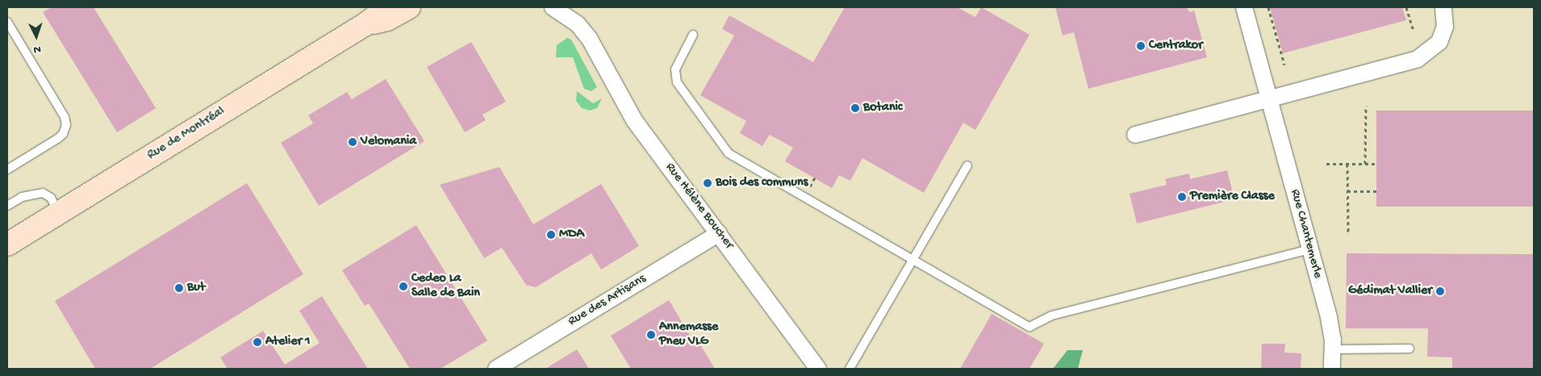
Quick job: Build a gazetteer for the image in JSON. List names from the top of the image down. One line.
{"streets":{"street":["Rue de Montréal","Rue Hélène Boucher","Rue Chantemerle","Rue des Artisans"]},"crossings":[["Rue Hélène Boucher","Rue des Artisans"]],"places":["Centrakor","Botanic","Velomania","Bois des communs","Première Classe","MDA","Cedeo La Salle de Bain","But","Gédimat Vallier","Annemasse Pneu VLG","Atelier 1"],"north":"bottom"}
